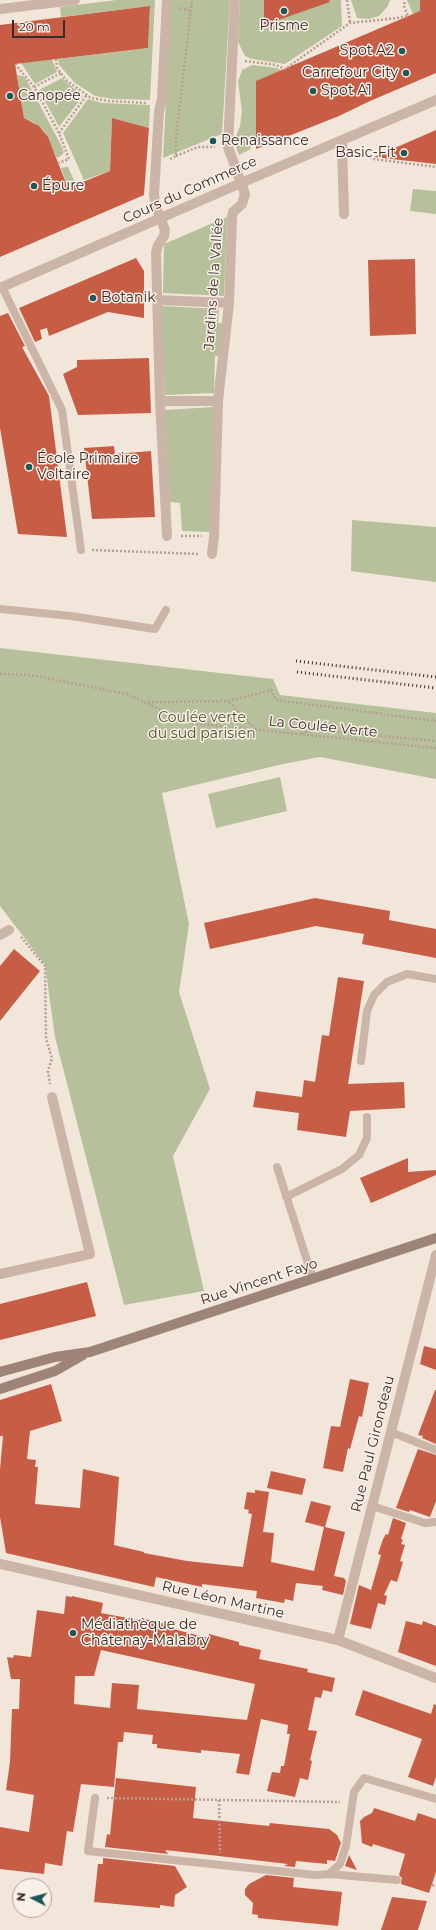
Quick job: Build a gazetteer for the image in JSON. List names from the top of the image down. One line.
{"streets":{"street":["Cours du Commerce","Jardins de la Vallée","Rue Vincent Fayo","Rue Paul Girondeau","Rue Léon Martine"],"path":["La Coulée Verte"]},"crossings":[["Cours du Commerce","Jardins de la Vallée"],["Rue Paul Girondeau","Rue Léon Martine"]],"parks":["Coulée verte du sud parisien"],"places":["Prisme","Spot A2","Carrefour City","Spot A1","Canopée","Renaissance","Basic-Fit","Épure","Botanik","École Primaire Voltaire","Médiathèque de Châtenay-Malabry"],"scale_bar":"20 m","north":"left"}
